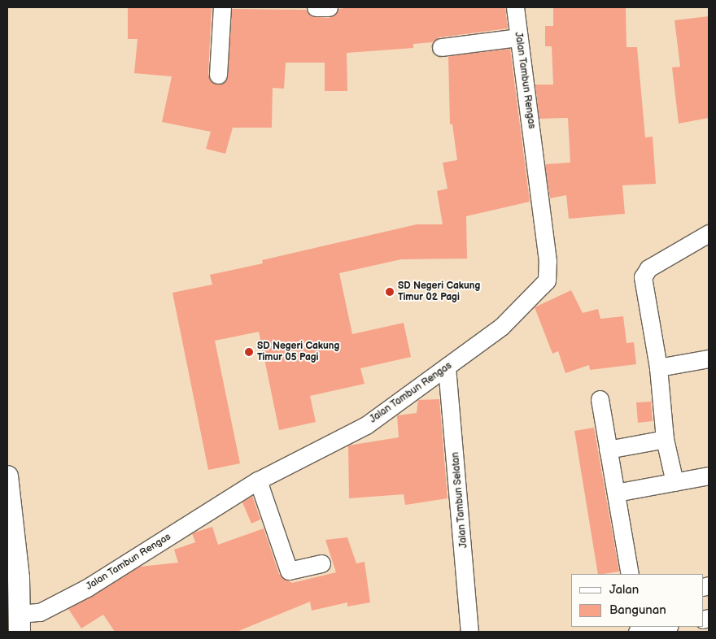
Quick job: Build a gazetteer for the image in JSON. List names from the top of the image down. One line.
{"streets":{"street":["Jalan Tambun Rengas","Jalan Tambun Selatan"]},"crossings":[["Jalan Tambun Rengas","Jalan Tambun Selatan"]],"places":["SD Negeri Cakung Timur 02 Pagi","SD Negeri Cakung Timur 05 Pagi"],"legend":["Jalan","Bangunan"]}
